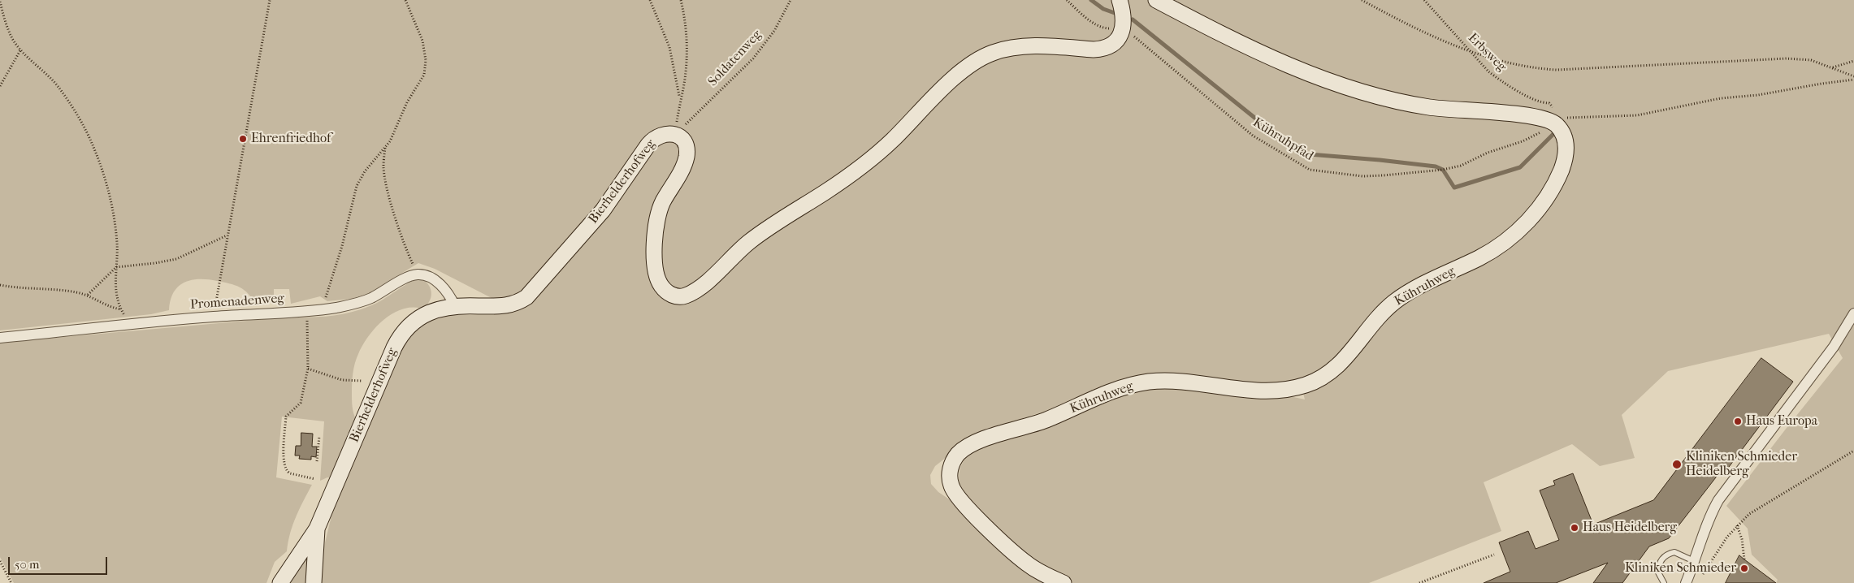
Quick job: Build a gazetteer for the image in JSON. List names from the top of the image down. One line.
{"streets":{"street":["Bierhelderhofweg","Kühruhweg","Promenadenweg"],"path":["Erbsweg","Soldatenweg","Kühruhpfad"]},"crossings":[["Erbsweg","Kühruhpfad"],["Erbsweg","Kühruhweg"],["Soldatenweg","Bierhelderhofweg"],["Kühruhpfad","Bierhelderhofweg"],["Kühruhpfad","Kühruhweg"]],"places":["Ehrenfriedhof","Haus Europa","Kliniken Schmieder Heidelberg","Haus Heidelberg","Kliniken Schmieder"],"scale_bar":"50 m"}
